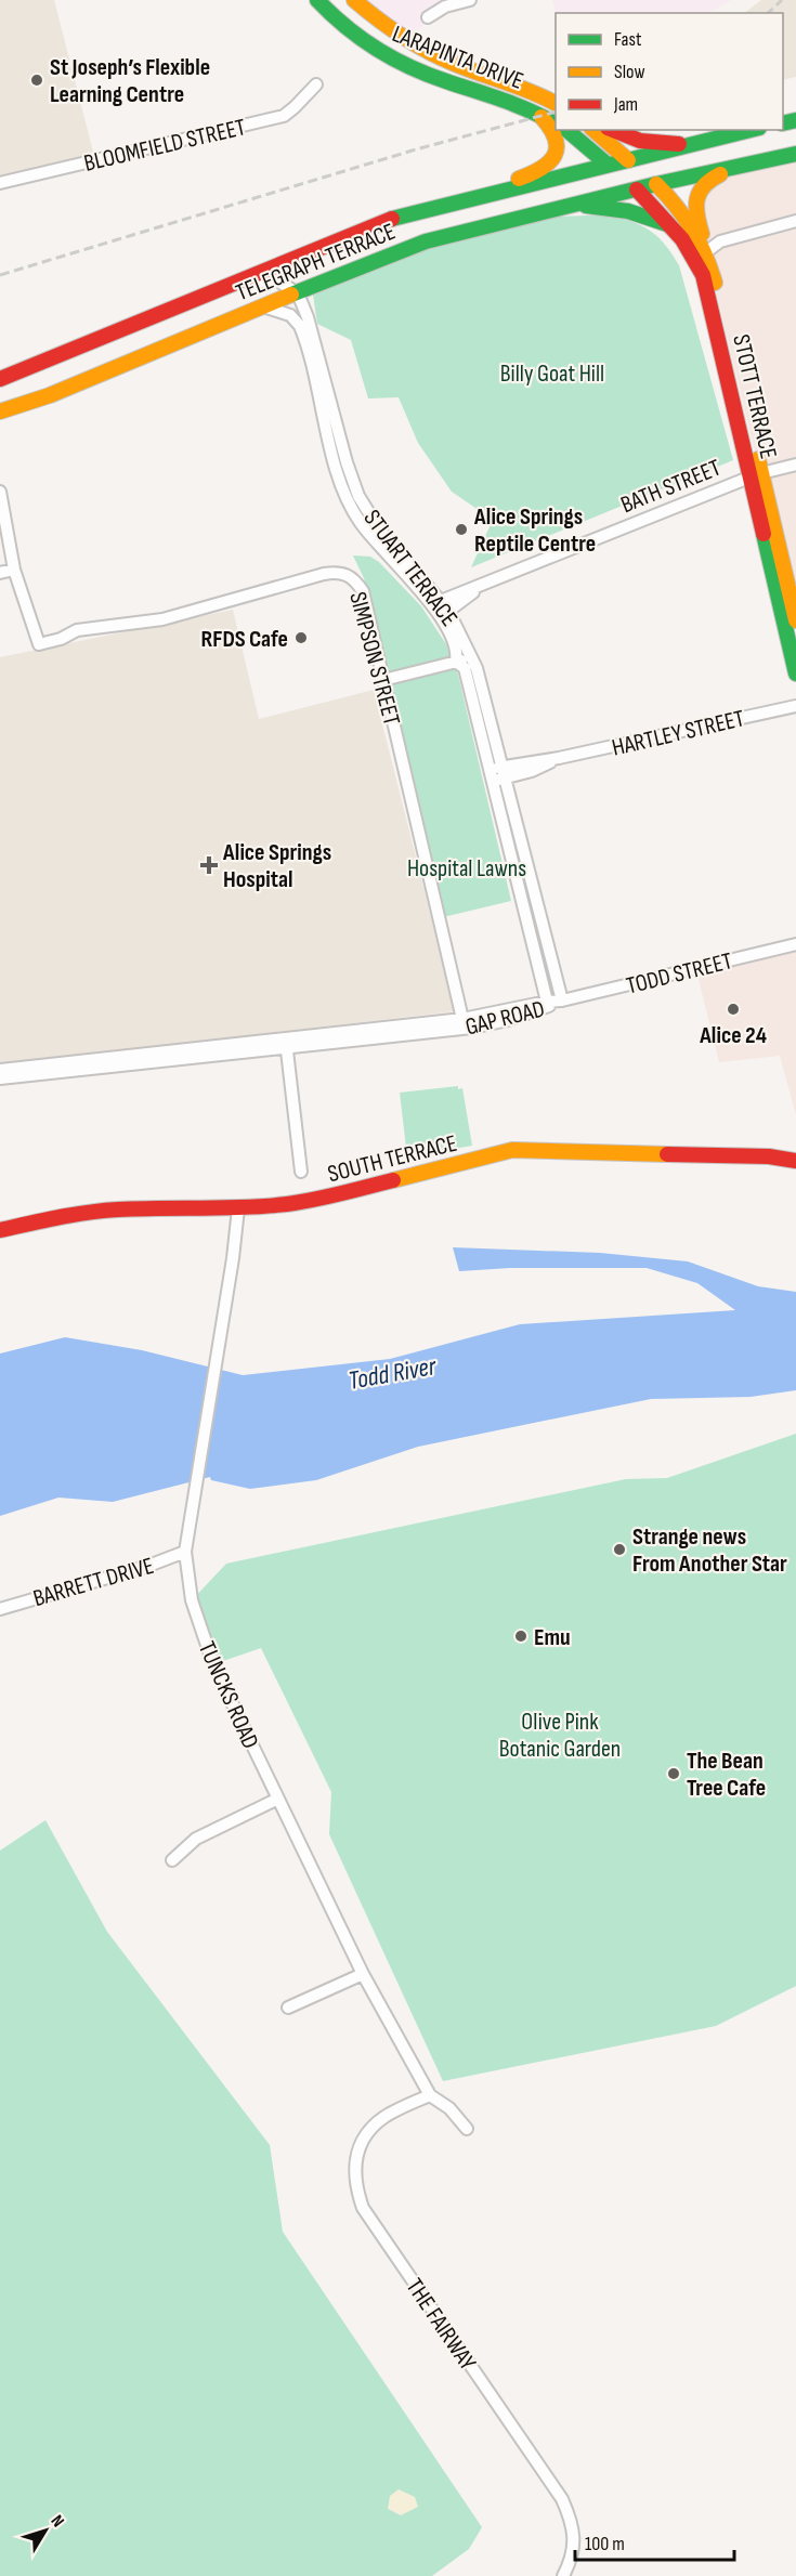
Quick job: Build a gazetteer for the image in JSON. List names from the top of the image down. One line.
{"streets":{"main road":["LARAPINTA DRIVE","TELEGRAPH TERRACE","STOTT TERRACE","SOUTH TERRACE"],"street":["BLOOMFIELD STREET","BATH STREET","STUART TERRACE","SIMPSON STREET","HARTLEY STREET","TODD STREET","GAP ROAD","BARRETT DRIVE","TUNCKS ROAD","THE FAIRWAY"]},"crossings":[["TELEGRAPH TERRACE","STOTT TERRACE"],["TELEGRAPH TERRACE","STUART TERRACE"],["STOTT TERRACE","BATH STREET"],["BATH STREET","STUART TERRACE"],["STUART TERRACE","HARTLEY STREET"],["STUART TERRACE","TODD STREET"],["STUART TERRACE","GAP ROAD"],["SIMPSON STREET","GAP ROAD"],["TODD STREET","GAP ROAD"],["SOUTH TERRACE","TUNCKS ROAD"],["BARRETT DRIVE","TUNCKS ROAD"],["TUNCKS ROAD","THE FAIRWAY"]],"water":["Todd River"],"parks":["Billy Goat Hill","Hospital Lawns","Olive Pink Botanic Garden"],"places":{"other":["St Joseph’s Flexible Learning Centre","Alice Springs Reptile Centre","RFDS Cafe","Alice 24","Strange news From Another Star","Emu","The Bean Tree Cafe"],"health":["Alice Springs Hospital"]},"legend":["Fast","Slow","Jam"],"scale_bar":"100 m","north":"top right"}
